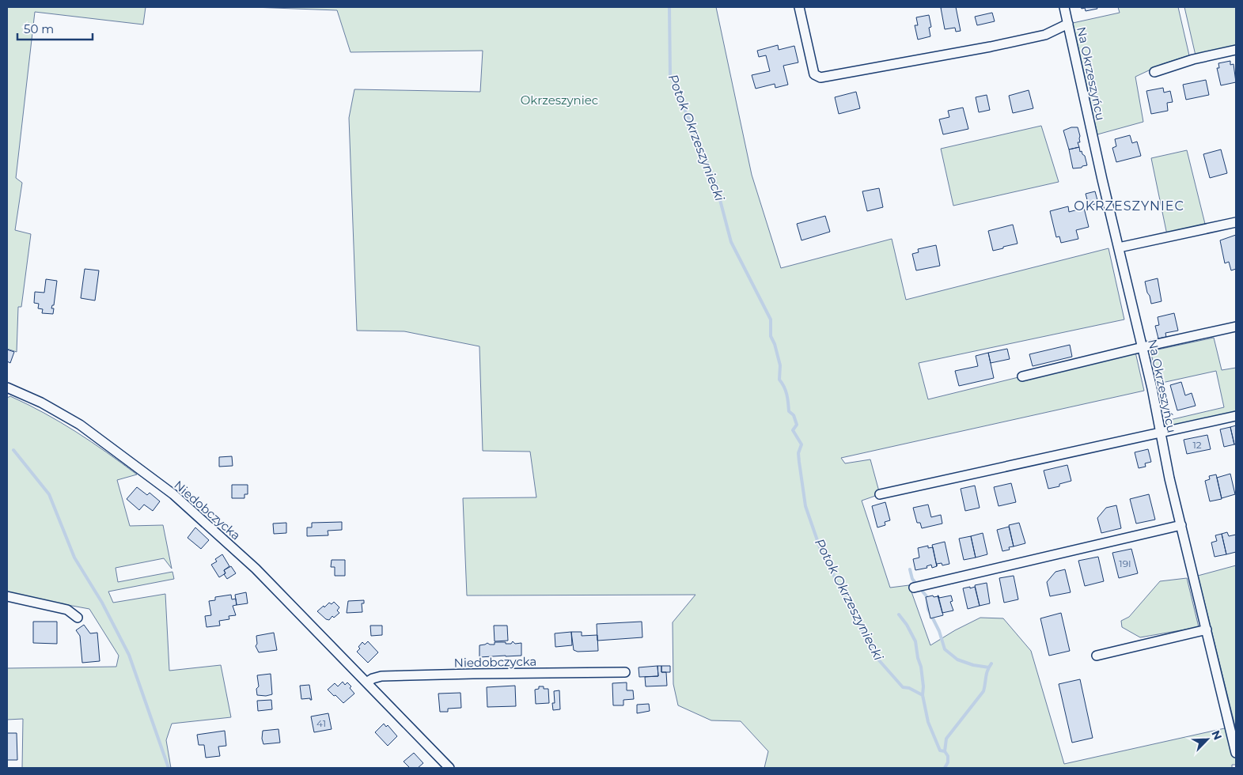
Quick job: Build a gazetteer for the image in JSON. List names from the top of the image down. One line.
{"streets":{"street":["Na Okrzeszyńcu","Niedobczycka"]},"districts":["OKRZESZYNIEC"],"water":["Potok Okrzeszyniecki"],"parks":["Okrzeszyniec"],"house_numbers":["12","19I","41"],"scale_bar":"50 m","north":"top right"}
